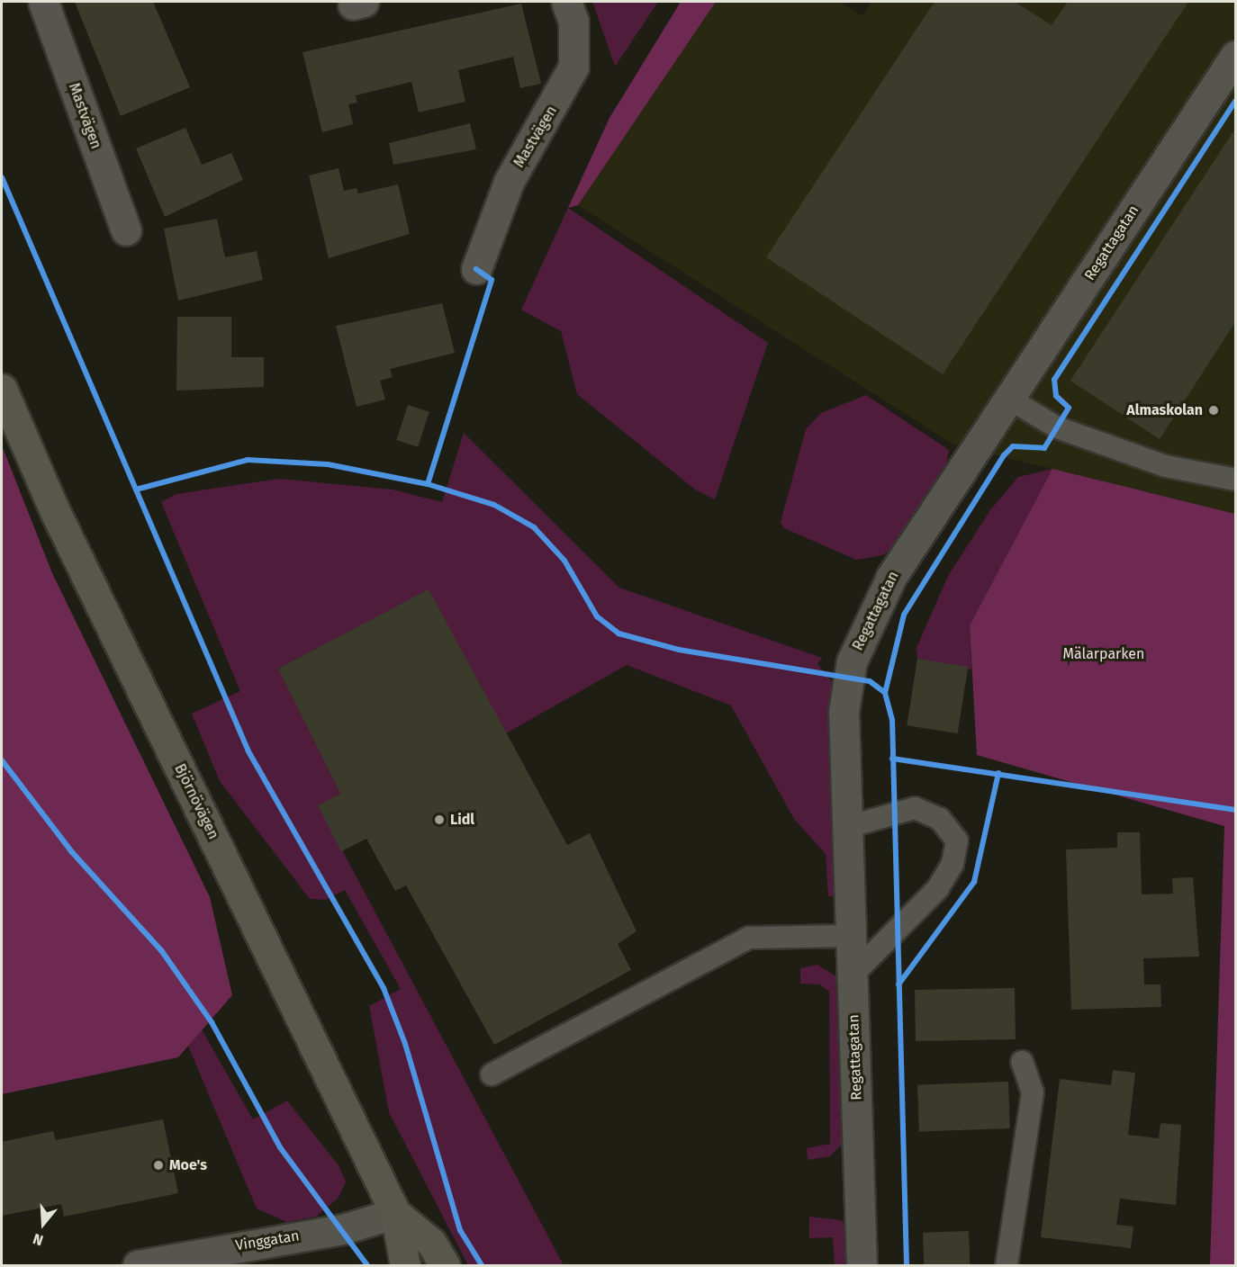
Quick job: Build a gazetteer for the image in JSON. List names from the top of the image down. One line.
{"streets":{"main road":["Björnövägen"],"street":["Mastvägen","Regattagatan","Vinggatan"]},"crossings":[["Björnövägen","Vinggatan"]],"parks":["Mälarparken"],"places":["Almaskolan","Lidl","Moe's"],"north":"bottom"}
